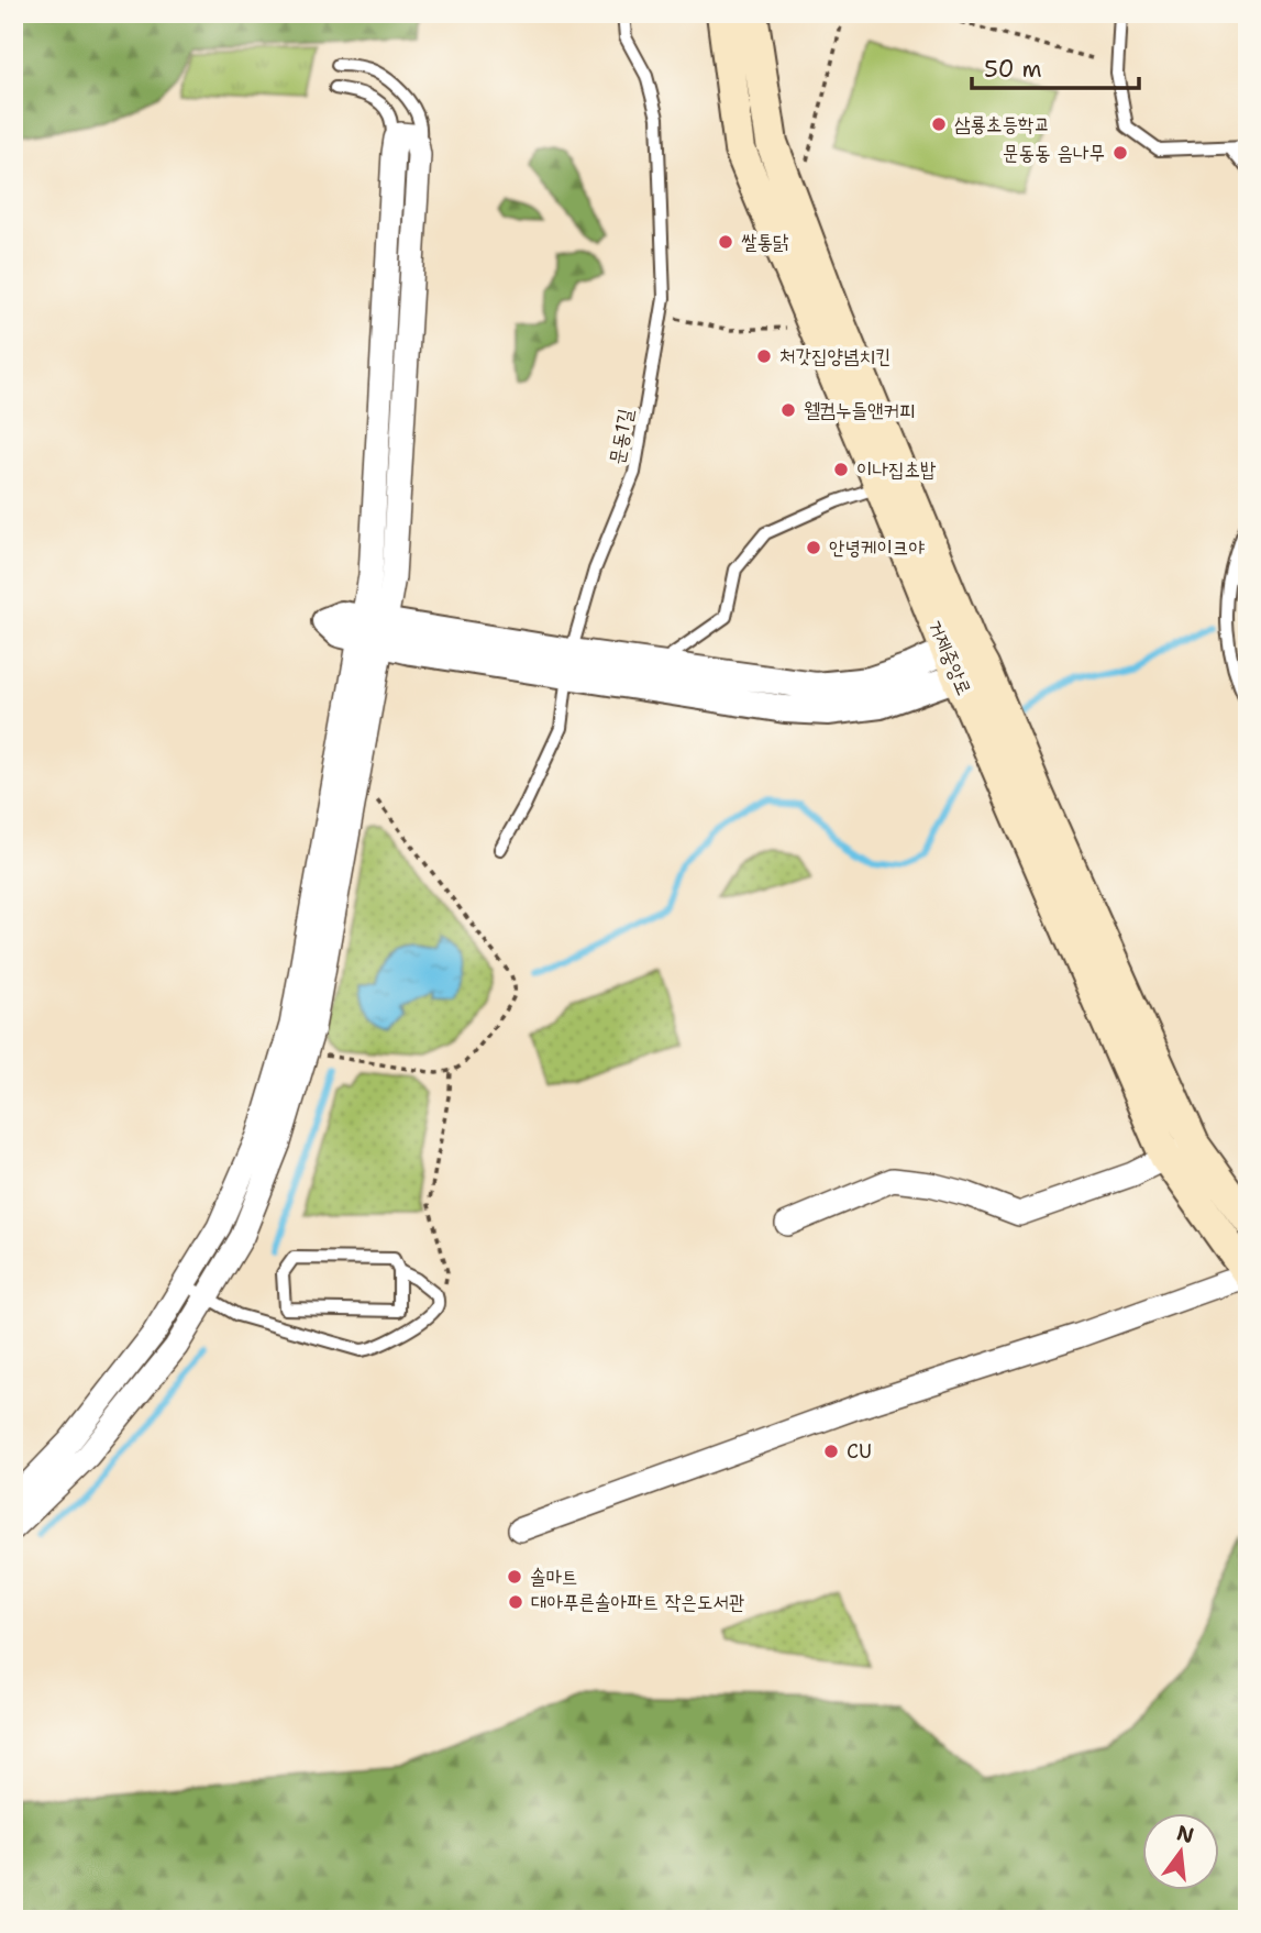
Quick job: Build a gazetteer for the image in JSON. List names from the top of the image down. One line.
{"streets":{"main road":["거제중앙로"],"lane":["문동1길"]},"places":["삼룡초등학교","문동동 음나무","쌀통닭","처갓집양념치킨","웰컴누들앤커피","이나집초밥","안녕케이크야","CU","솔마트","대아푸른솔아파트 작은도서관"],"scale_bar":"50 m","north":"top"}
